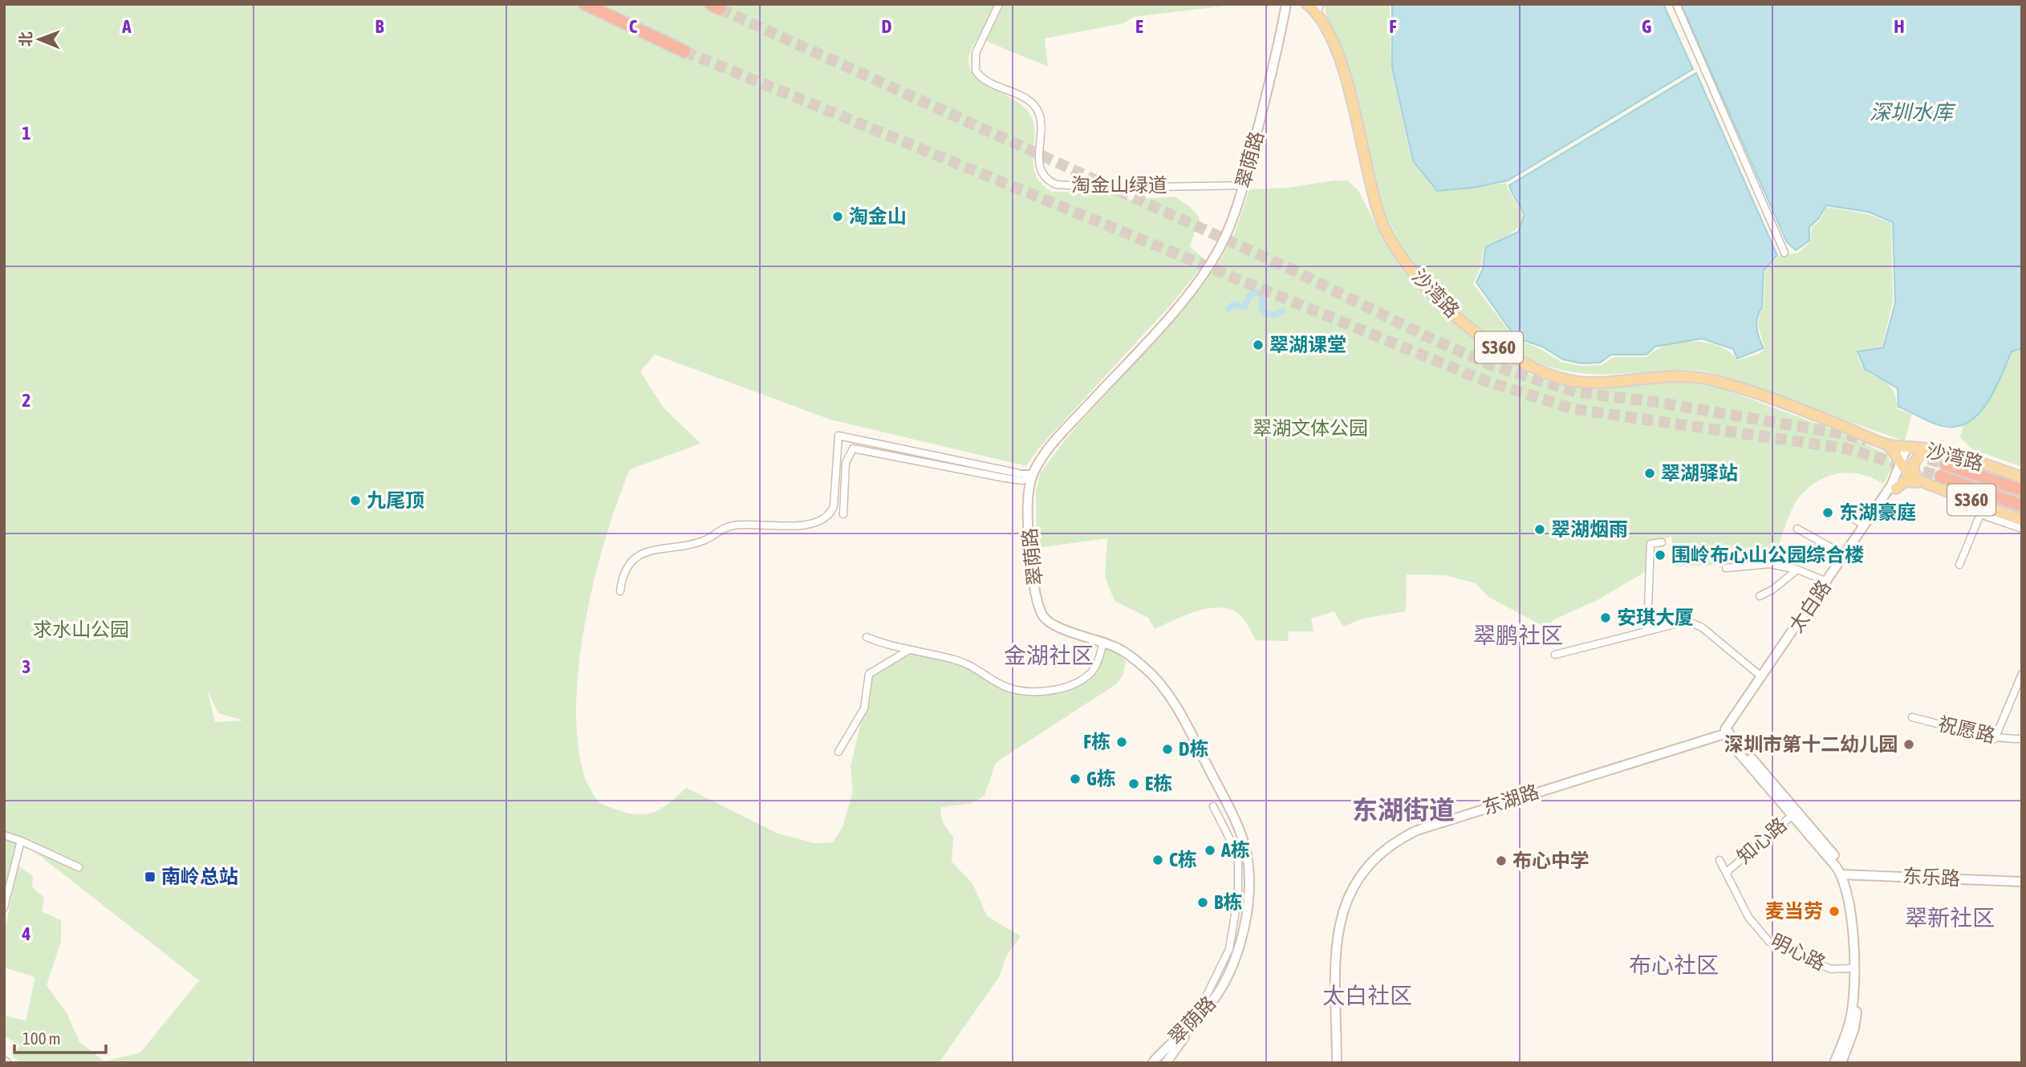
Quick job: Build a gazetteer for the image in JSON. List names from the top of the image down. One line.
{"streets":{"main road":["沙湾路","S360"],"street":["翠荫路","淘金山绿道","太白路","祝愿路","东湖路","知心路","东乐路","明心路"]},"crossings":[["翠荫路","淘金山绿道"],["沙湾路","太白路"],["太白路","东湖路"],["知心路","明心路"]],"districts":["翠鹏社区","金湖社区","东湖街道","翠新社区","布心社区","太白社区"],"water":["深圳水库"],"parks":["翠湖文体公园","求水山公园"],"places":{"other":["淘金山","翠湖课堂","翠湖驿站","九尾顶","东湖豪庭","翠湖烟雨","围岭布心山公园综合楼","安琪大厦","F栋","深圳市第十二幼儿园","D栋","G栋","E栋","A栋","C栋","布心中学","B栋","麦当劳"],"transit":["南岭总站"]},"scale_bar":"100 m","north":"left","grid":{"columns":["A","B","C","D","E","F","G","H"],"rows":["1","2","3","4"]}}
